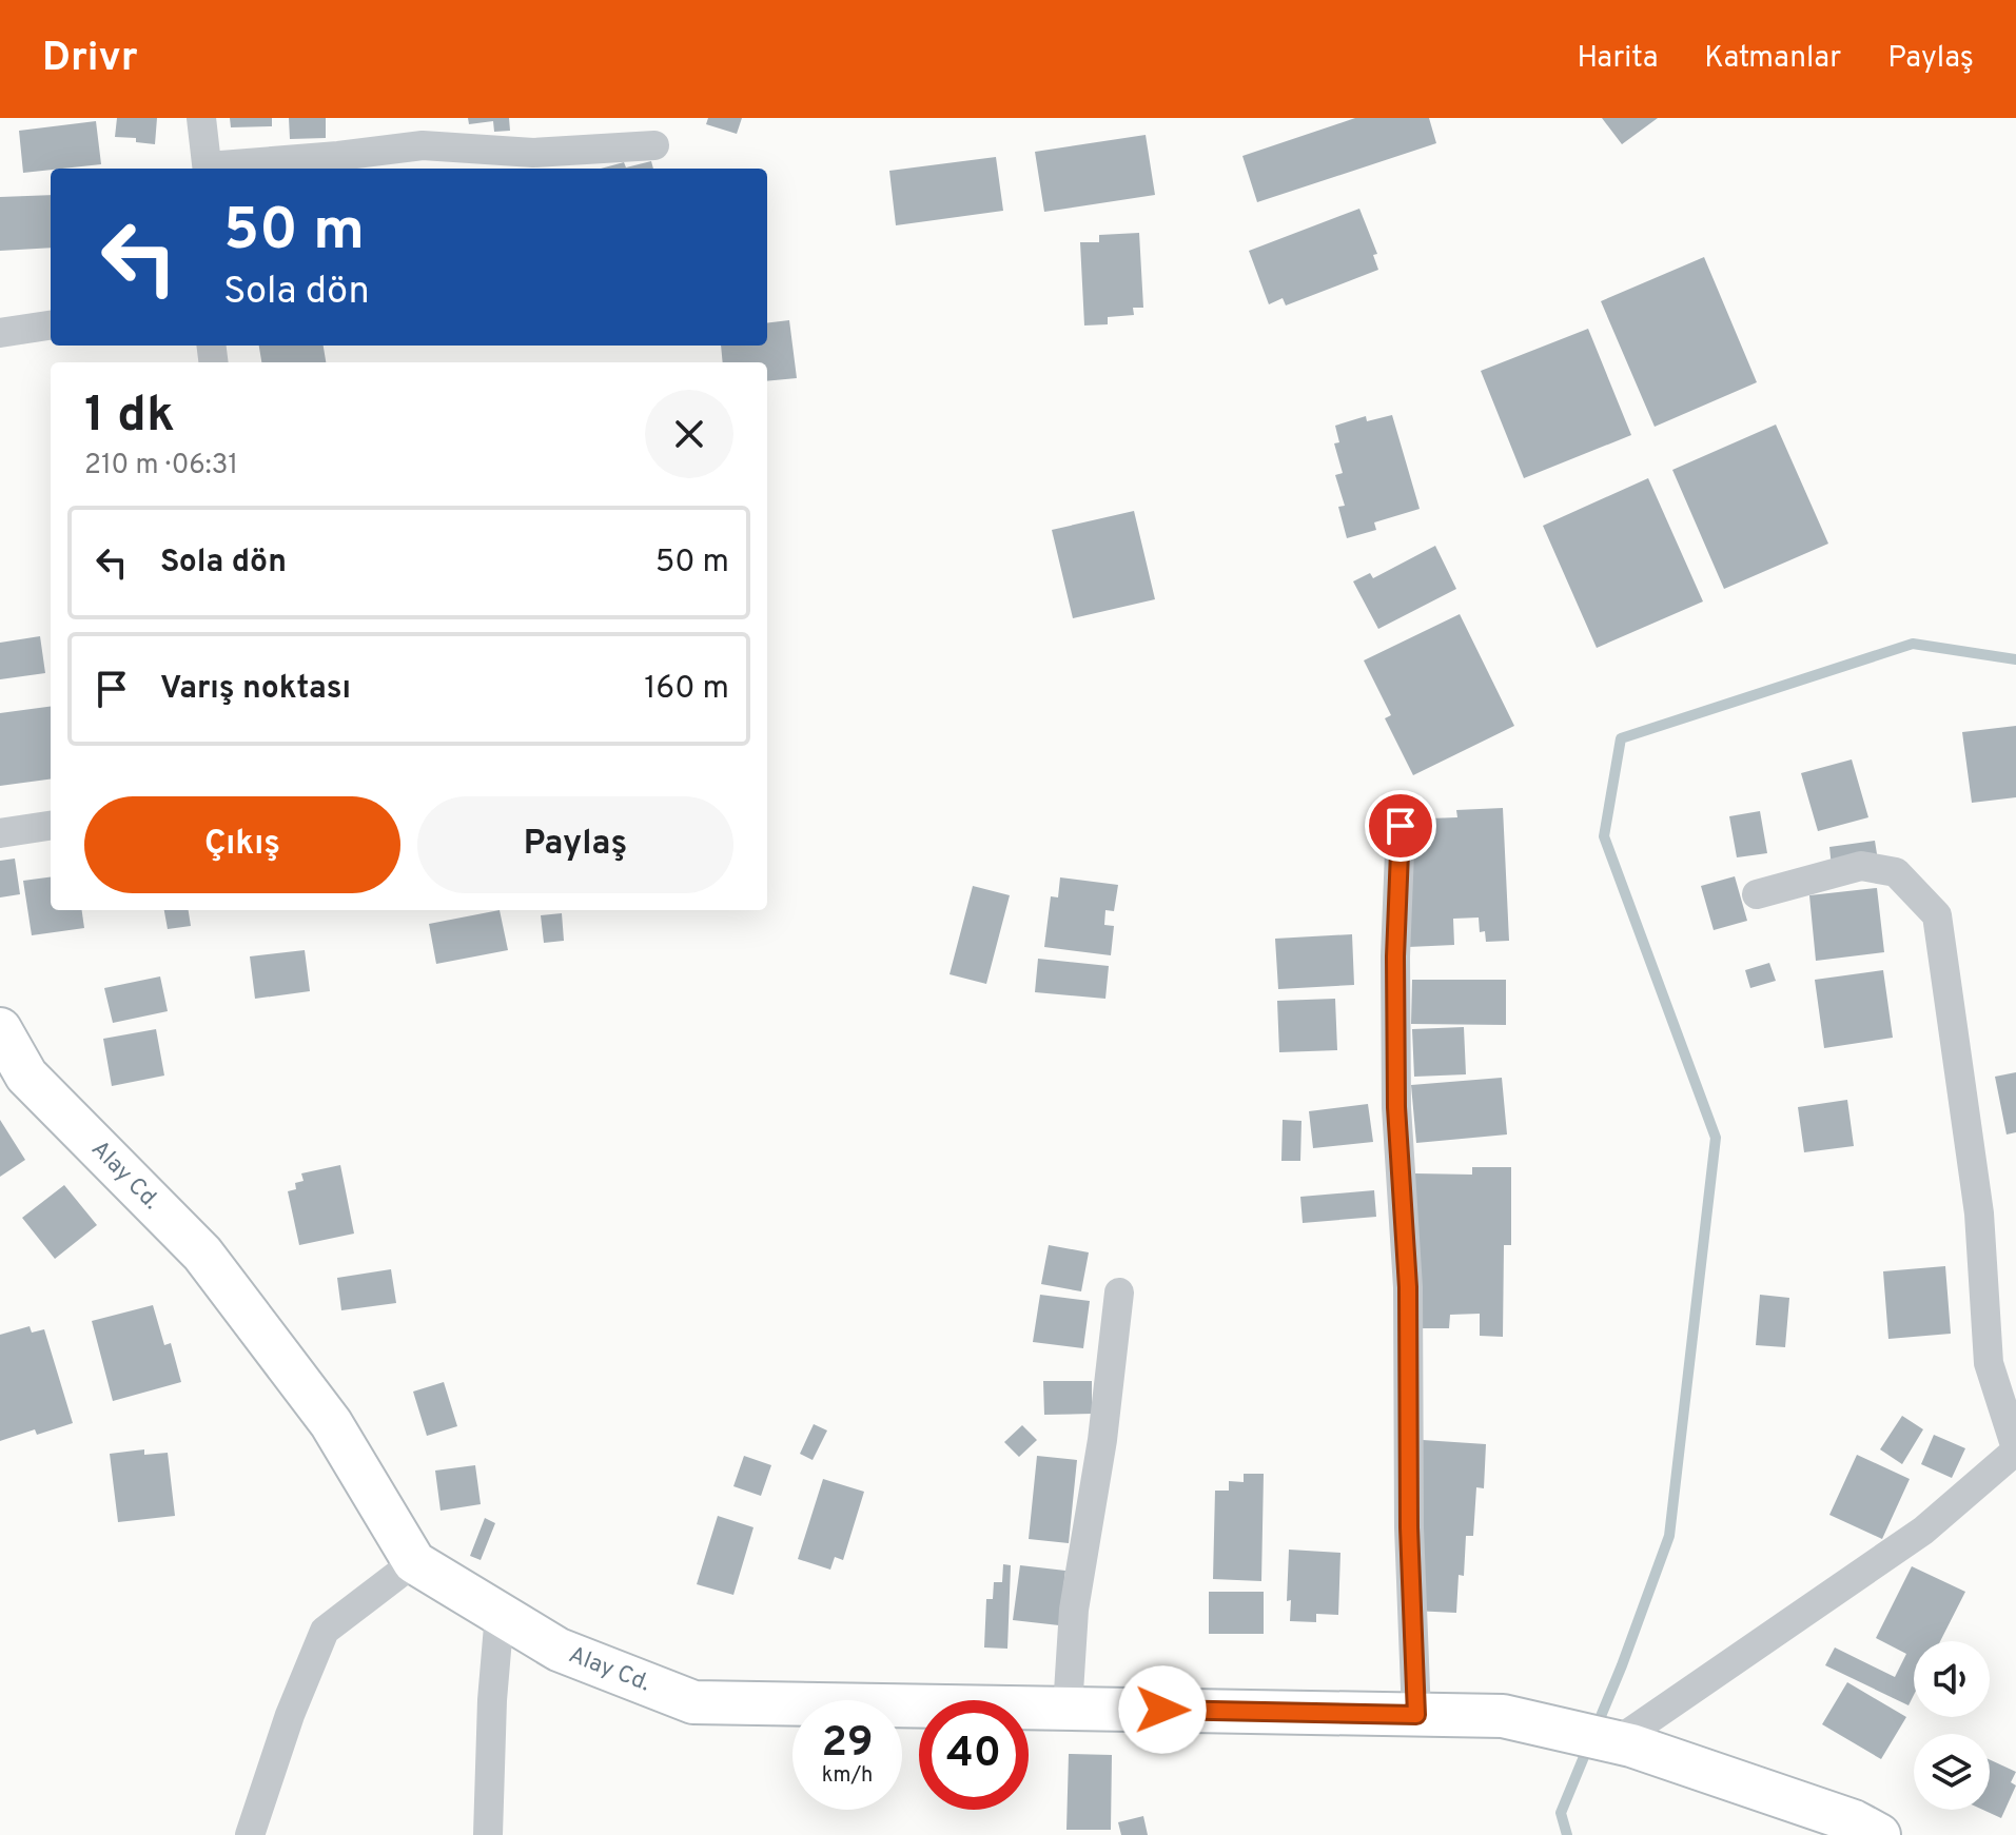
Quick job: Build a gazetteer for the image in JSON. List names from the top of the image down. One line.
{"streets":{"street":["Alay Cd."]},"page":{"header":"Drivr","nav":["Harita","Katmanlar","Paylaş"],"turn":["50 m","Sola dön"],"heading":["1 dk","210 m · 06:31"],"list":[{"name":"Sola dön","value":"50 m"},{"name":"Varış noktası","value":"160 m"}],"buttons":["Çıkış","Paylaş"],"speed":"29 km/h","limit":"40"}}
